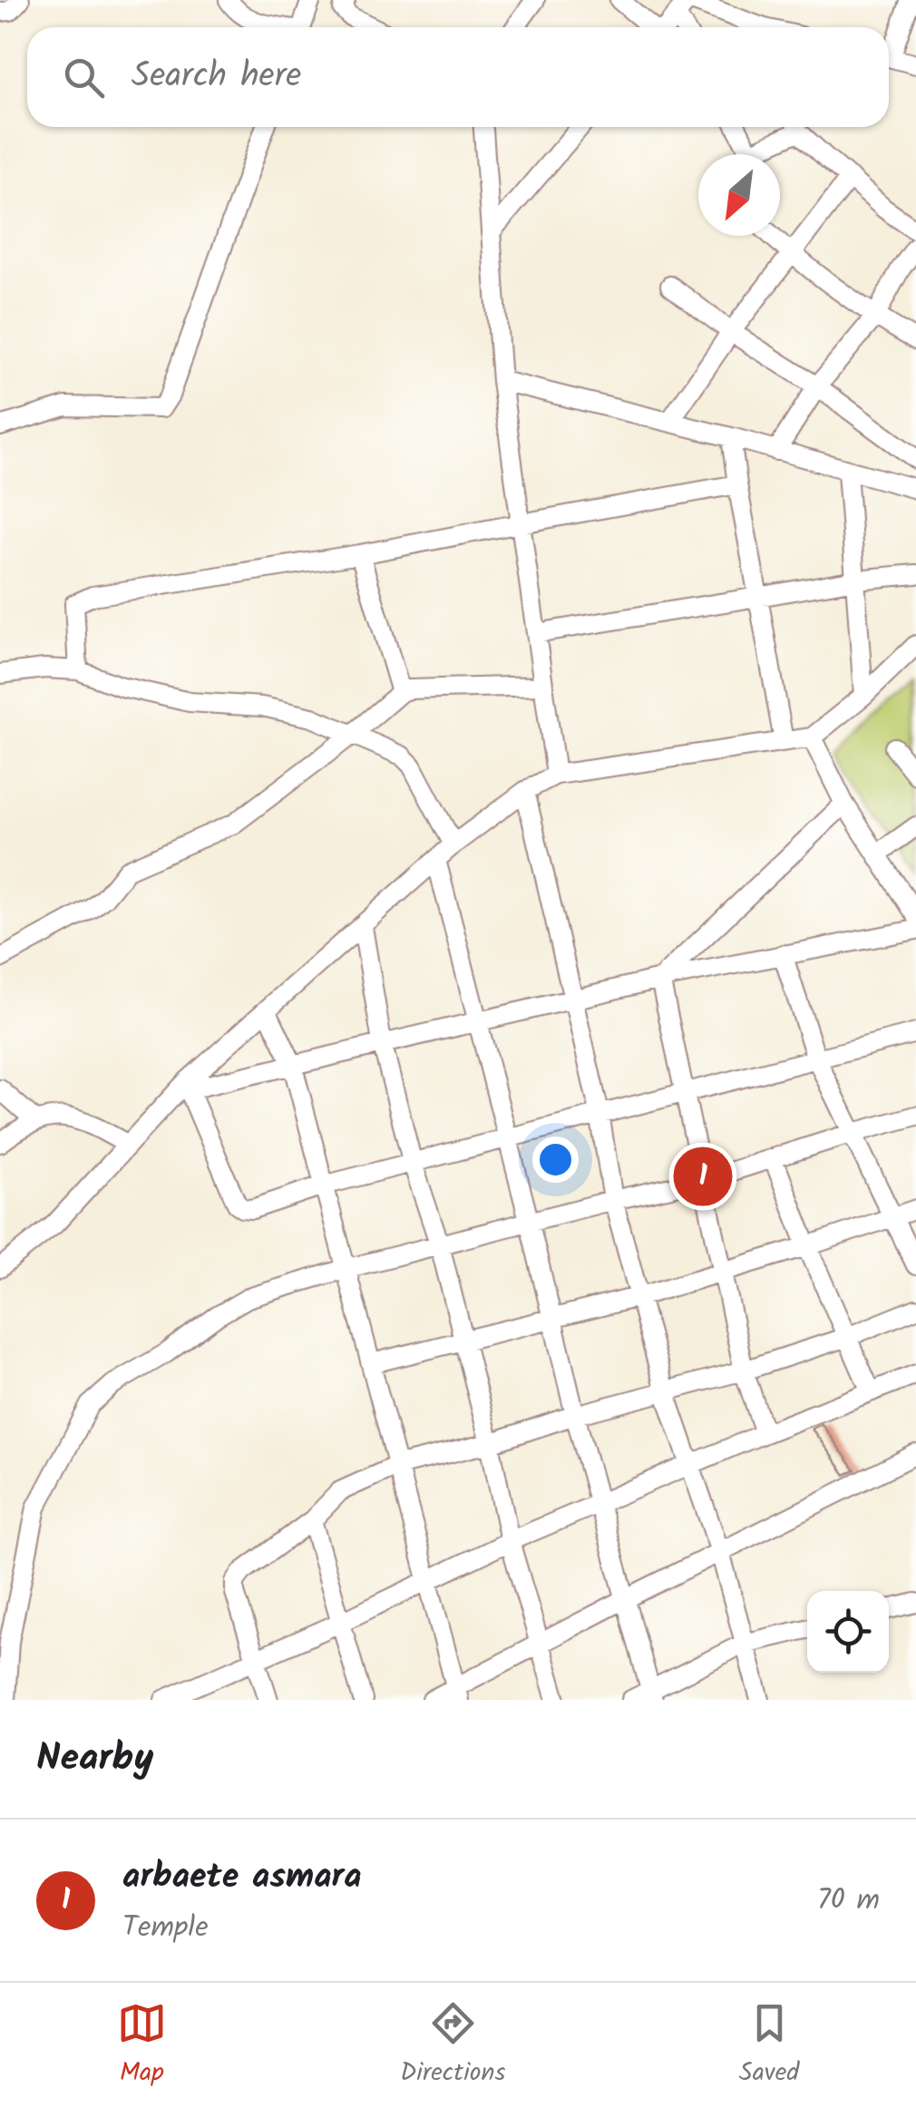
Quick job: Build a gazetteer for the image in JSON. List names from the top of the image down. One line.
{"north":"bottom left","page":{"search":"Search here","pins":"1","heading":"Nearby","list":[{"mark":"1","name":"arbaete asmara","note":"Temple","value":"70 m"}],"nav":["Map","Directions","Saved"]}}
